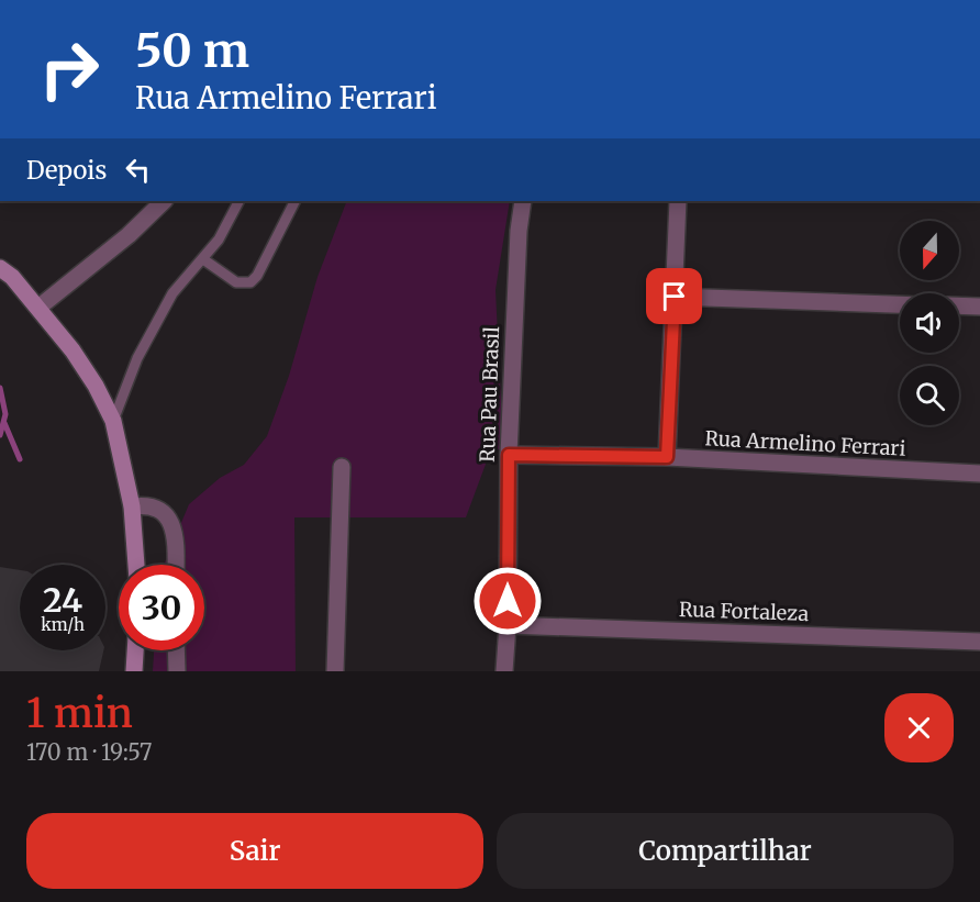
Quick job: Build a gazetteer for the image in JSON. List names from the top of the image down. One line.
{"streets":{"street":["Rua Pau Brasil","Rua Armelino Ferrari","Rua Fortaleza"]},"crossings":[["Rua Pau Brasil","Rua Armelino Ferrari"],["Rua Pau Brasil","Rua Fortaleza"]],"north":"bottom","page":{"turn":["50 m","Rua Armelino Ferrari"],"then":"Depois","speed":"24 km/h","limit":"30","heading":["1 min","170 m · 19:57"],"buttons":["Sair","Compartilhar"]}}
